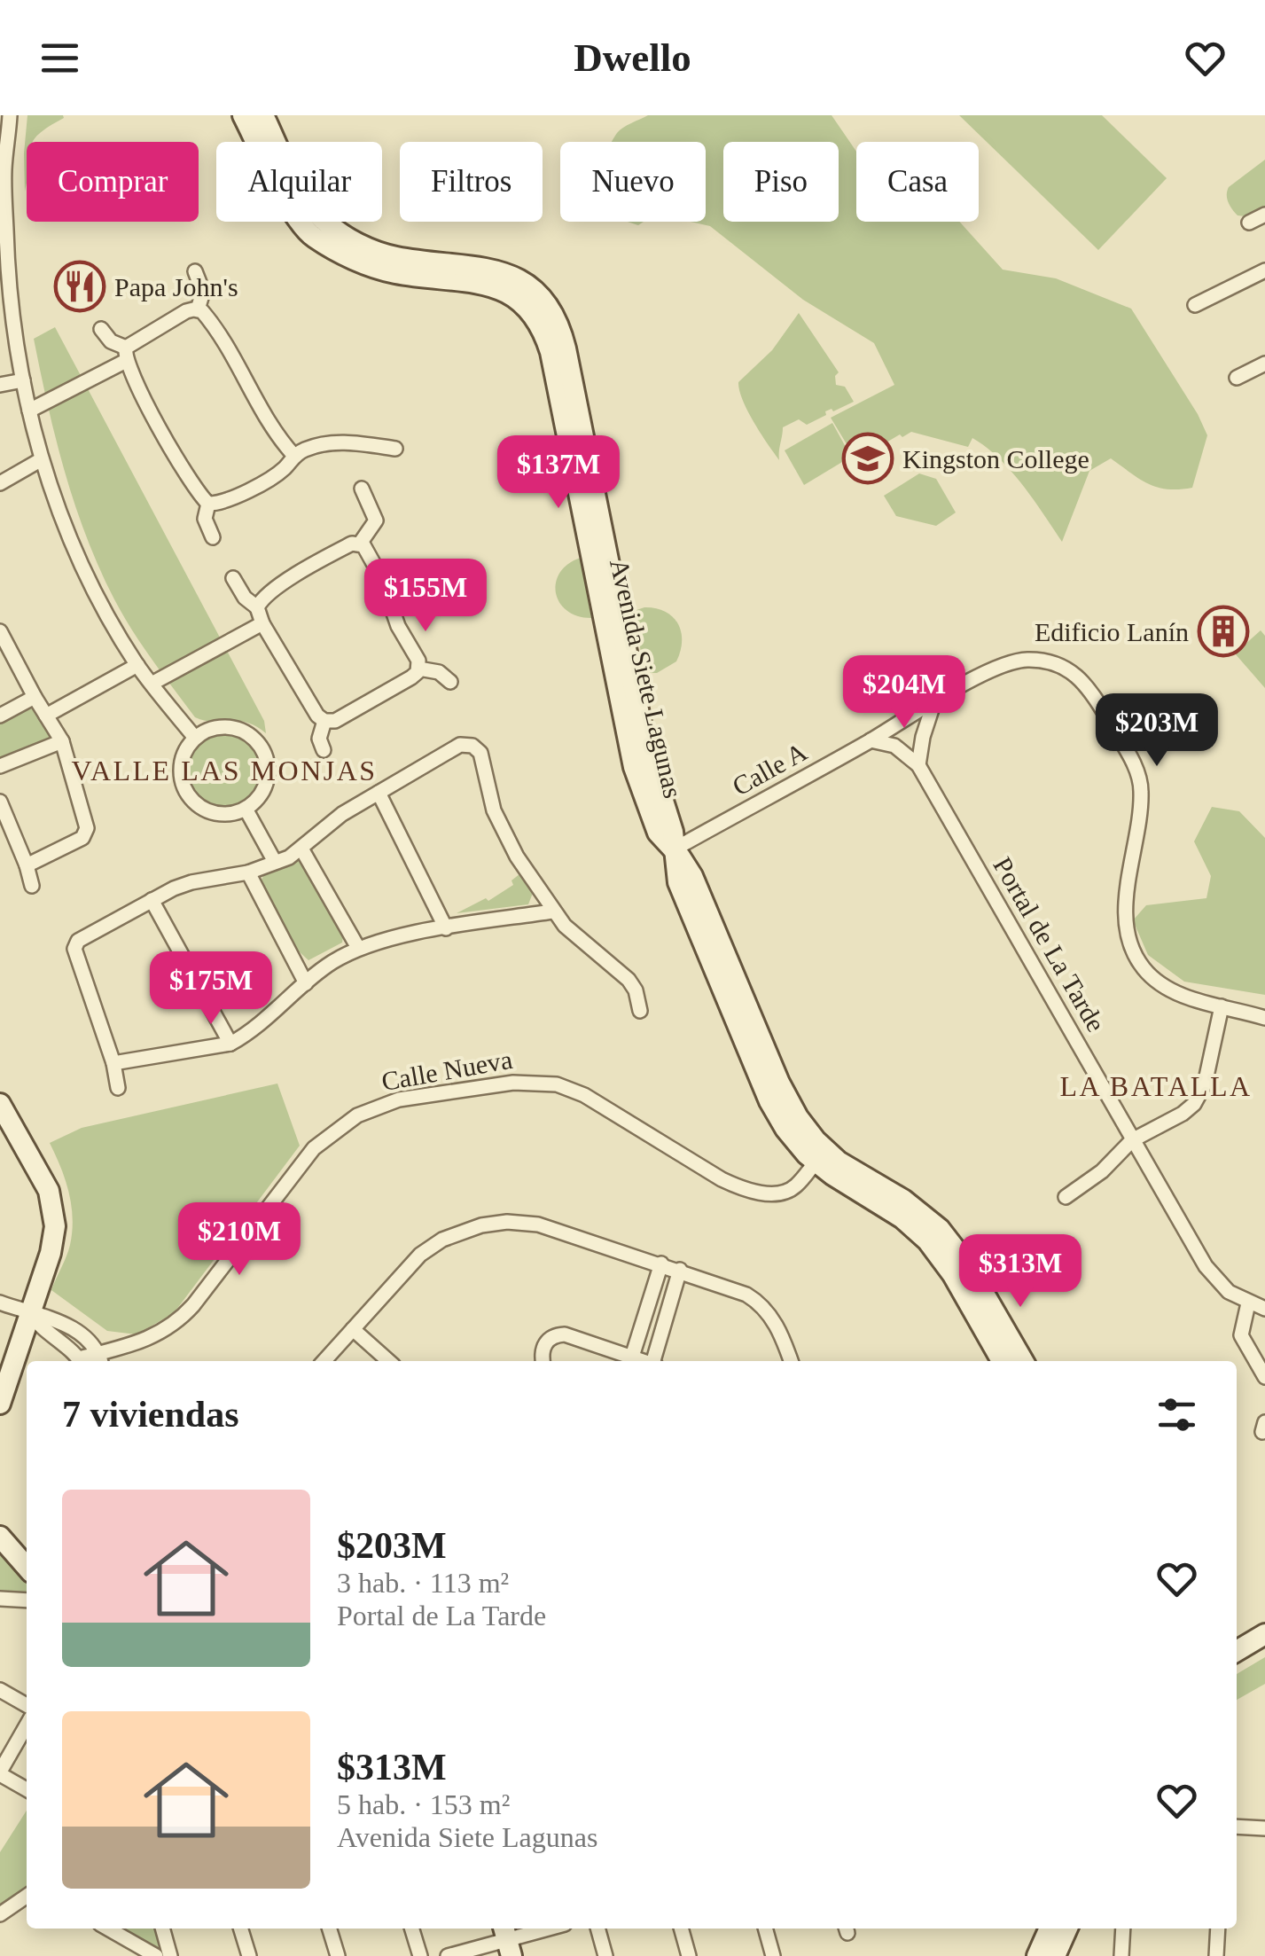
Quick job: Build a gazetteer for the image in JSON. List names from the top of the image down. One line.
{"streets":{"street":["Avenida Siete Lagunas","Calle A","Portal de La Tarde","Calle Nueva"]},"crossings":[["Avenida Siete Lagunas","Calle A"],["Avenida Siete Lagunas","Calle Nueva"],["Calle A","Portal de La Tarde"]],"districts":["VALLE LAS MONJAS","LA BATALLA"],"places":{"restaurant":["Papa John's"],"school or university":["Kingston College"],"building":["Edificio Lanín"]},"page":{"header":"Dwello","chip":["Comprar","Alquilar","Filtros","Nuevo","Piso","Casa"],"price":["$137M","$155M","$204M","$203M","$175M","$210M","$313M"],"heading":"7 viviendas","list":[{"name":"$203M","note":"3 hab. · 113 m² · Portal de La Tarde"},{"name":"$313M","note":"5 hab. · 153 m² · Avenida Siete Lagunas"}]}}
